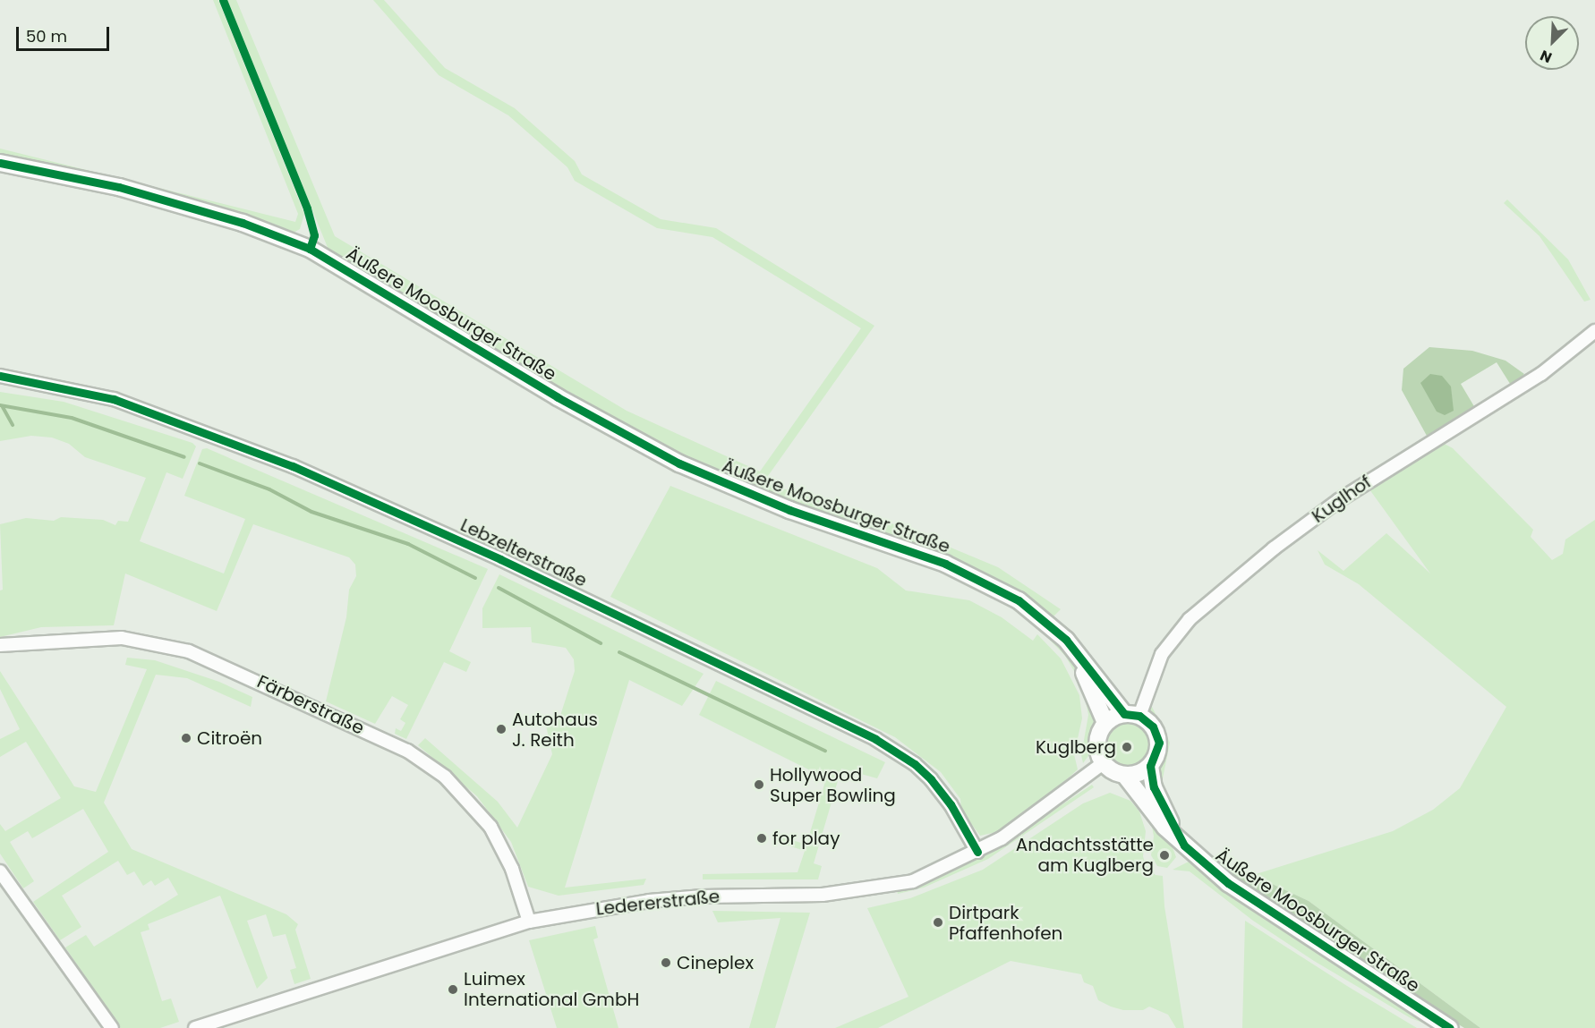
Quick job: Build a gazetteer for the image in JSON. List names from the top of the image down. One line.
{"streets":{"street":["Äußere Moosburger Straße","Kuglhof","Lebzelterstraße","Färberstraße","Ledererstraße"]},"crossings":[["Äußere Moosburger Straße","Kuglhof"],["Äußere Moosburger Straße","Ledererstraße"],["Kuglhof","Ledererstraße"],["Lebzelterstraße","Ledererstraße"],["Färberstraße","Ledererstraße"]],"places":["Autohaus J. Reith","Citroën","Kuglberg","Hollywood Super Bowling","for play","Andachtsstätte am Kuglberg","Dirtpark Pfaffenhofen","Cineplex","Luimex International GmbH"],"scale_bar":"50 m","north":"bottom left"}
